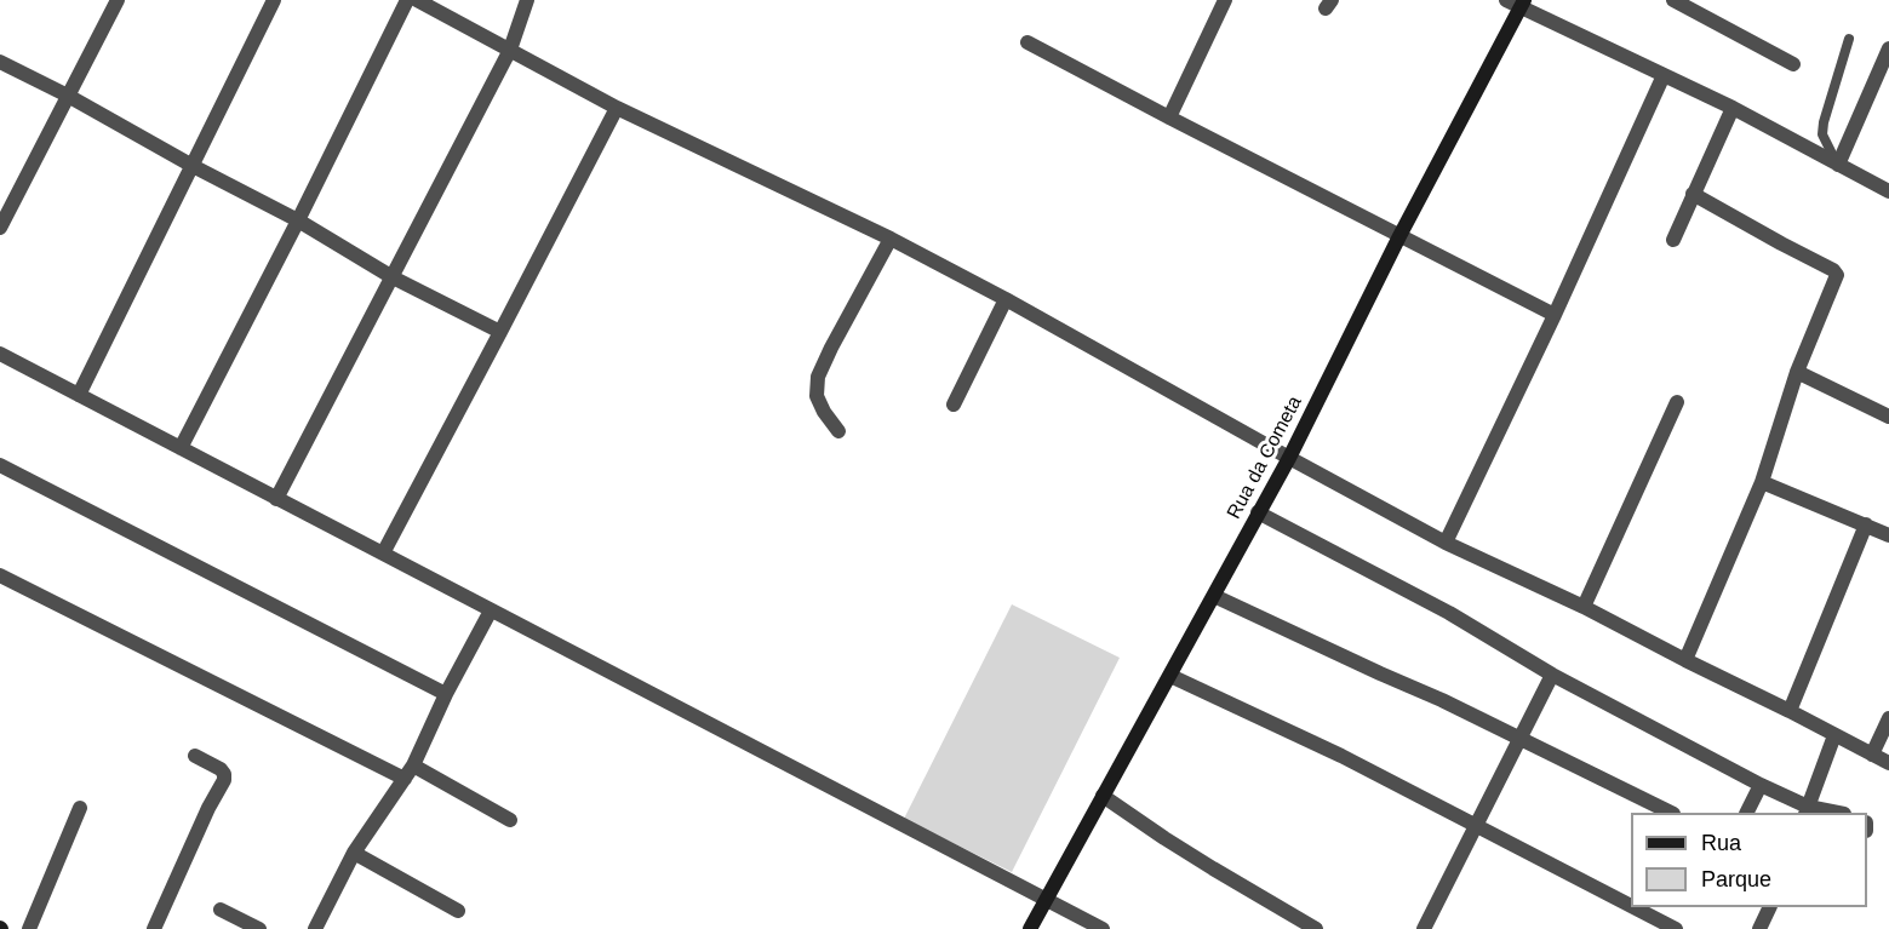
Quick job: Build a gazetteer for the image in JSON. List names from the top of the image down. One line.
{"streets":{"street":["Rua da Cometa"]},"legend":["Rua","Parque"]}
